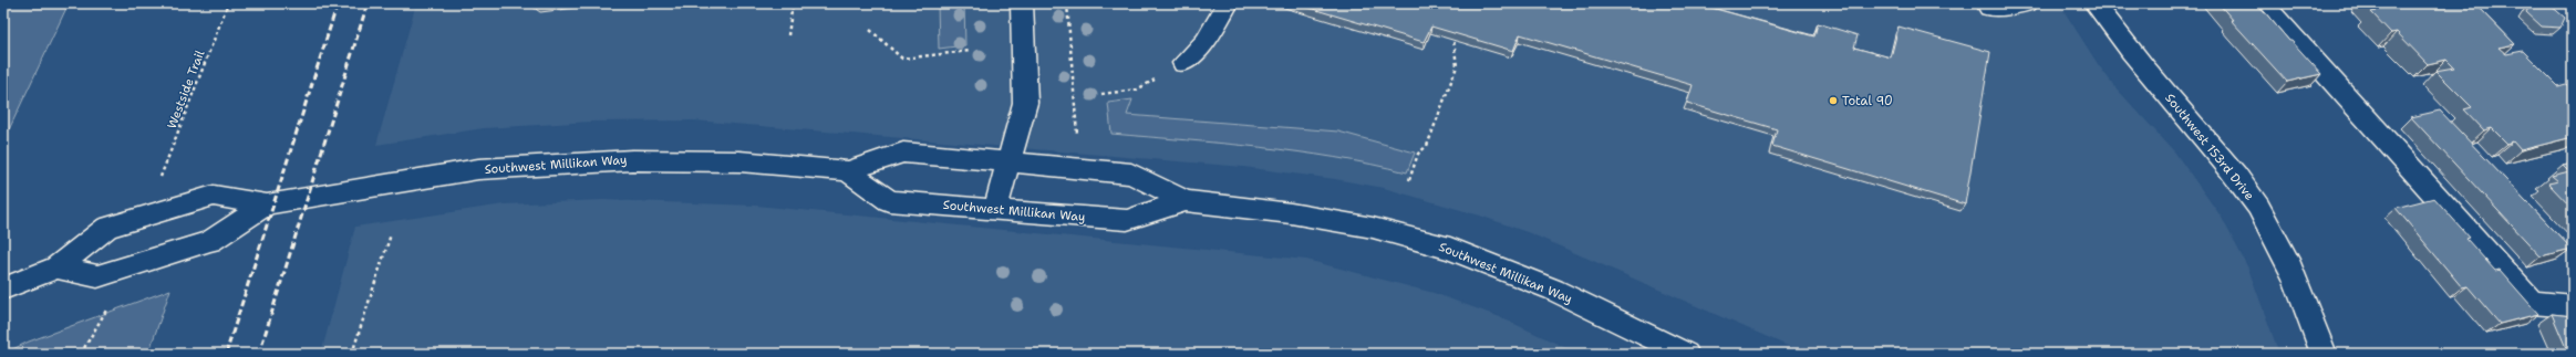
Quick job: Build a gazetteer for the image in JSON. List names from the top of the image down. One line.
{"streets":{"street":["Southwest 153rd Drive","Southwest Millikan Way"],"path":["Westside Trail"]},"places":["Total 90"]}
